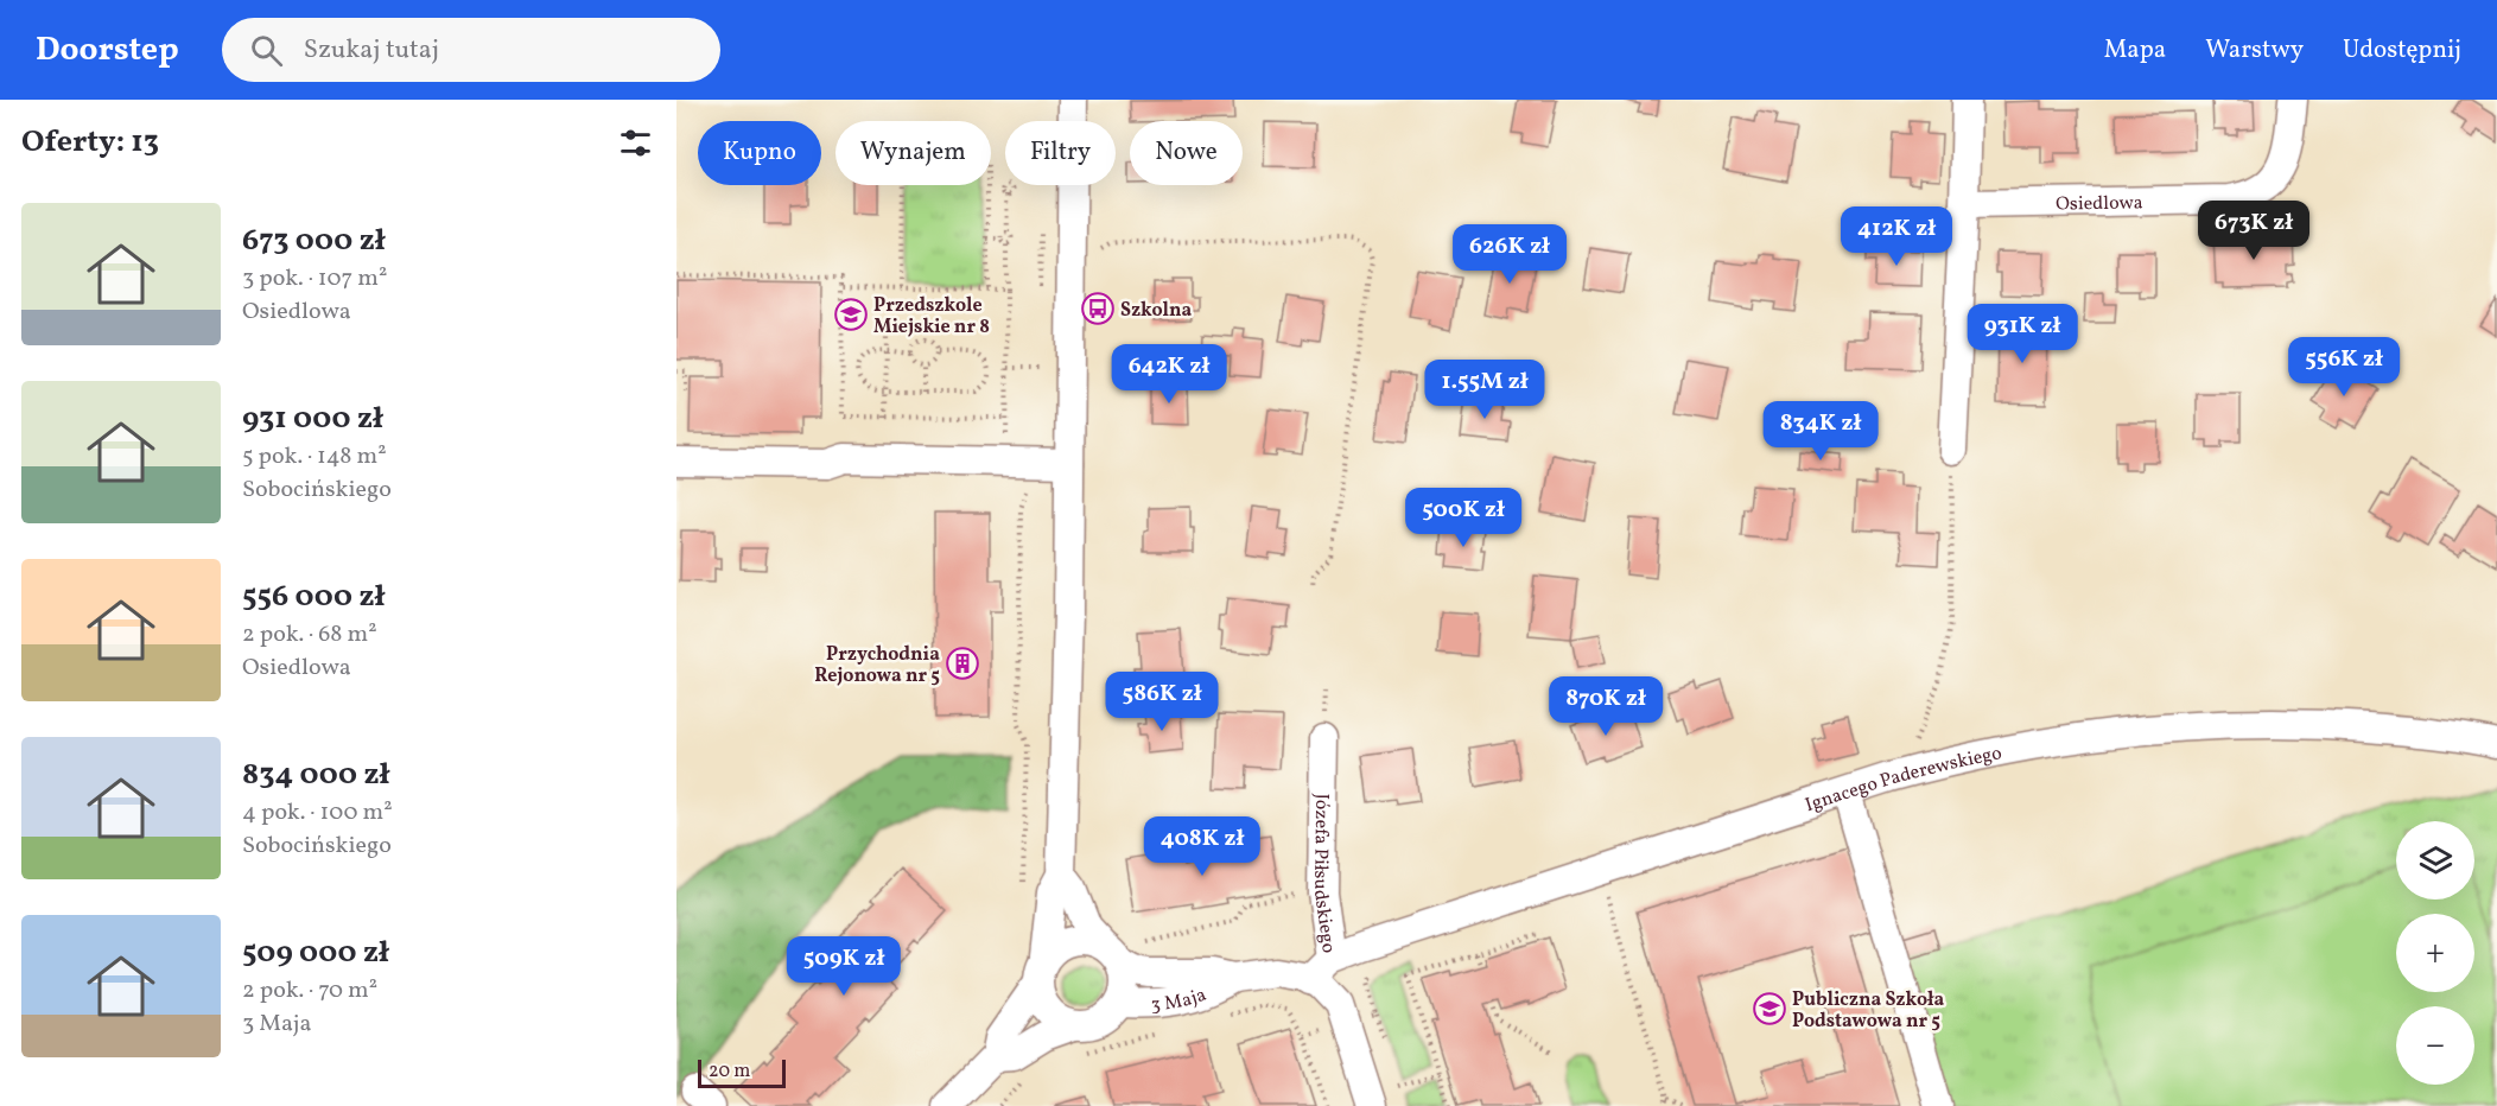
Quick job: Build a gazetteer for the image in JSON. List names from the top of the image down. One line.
{"streets":{"street":["Osiedlowa","Ignacego Paderewskiego","Józefa Piłsudskiego","3 Maja"]},"crossings":[["Ignacego Paderewskiego","Józefa Piłsudskiego"],["Józefa Piłsudskiego","3 Maja"]],"places":{"bus stop":["Szkolna"],"school or university":["Przedszkole Miejskie nr 8","Publiczna Szkoła Podstawowa nr 5"],"building":["Przychodnia Rejonowa nr 5"]},"scale_bar":"20 m","page":{"header":"Doorstep","search":"Szukaj tutaj","nav":["Mapa","Warstwy","Udostępnij"],"heading":"Oferty: 13","chip":["Kupno","Wynajem","Filtry","Nowe"],"list":[{"name":"673 000 zł","note":"3 pok. · 107 m² · Osiedlowa"},{"name":"931 000 zł","note":"5 pok. · 148 m² · Sobocińskiego"},{"name":"556 000 zł","note":"2 pok. · 68 m² · Osiedlowa"},{"name":"834 000 zł","note":"4 pok. · 100 m² · Sobocińskiego"},{"name":"509 000 zł","note":"2 pok. · 70 m² · 3 Maja"}],"price":["673K zł","412K zł","626K zł","931K zł","556K zł","642K zł","1.55M zł","834K zł","500K zł","586K zł","870K zł","408K zł","509K zł"],"map_buttons":["+","−"],"scale":"20 m"}}
